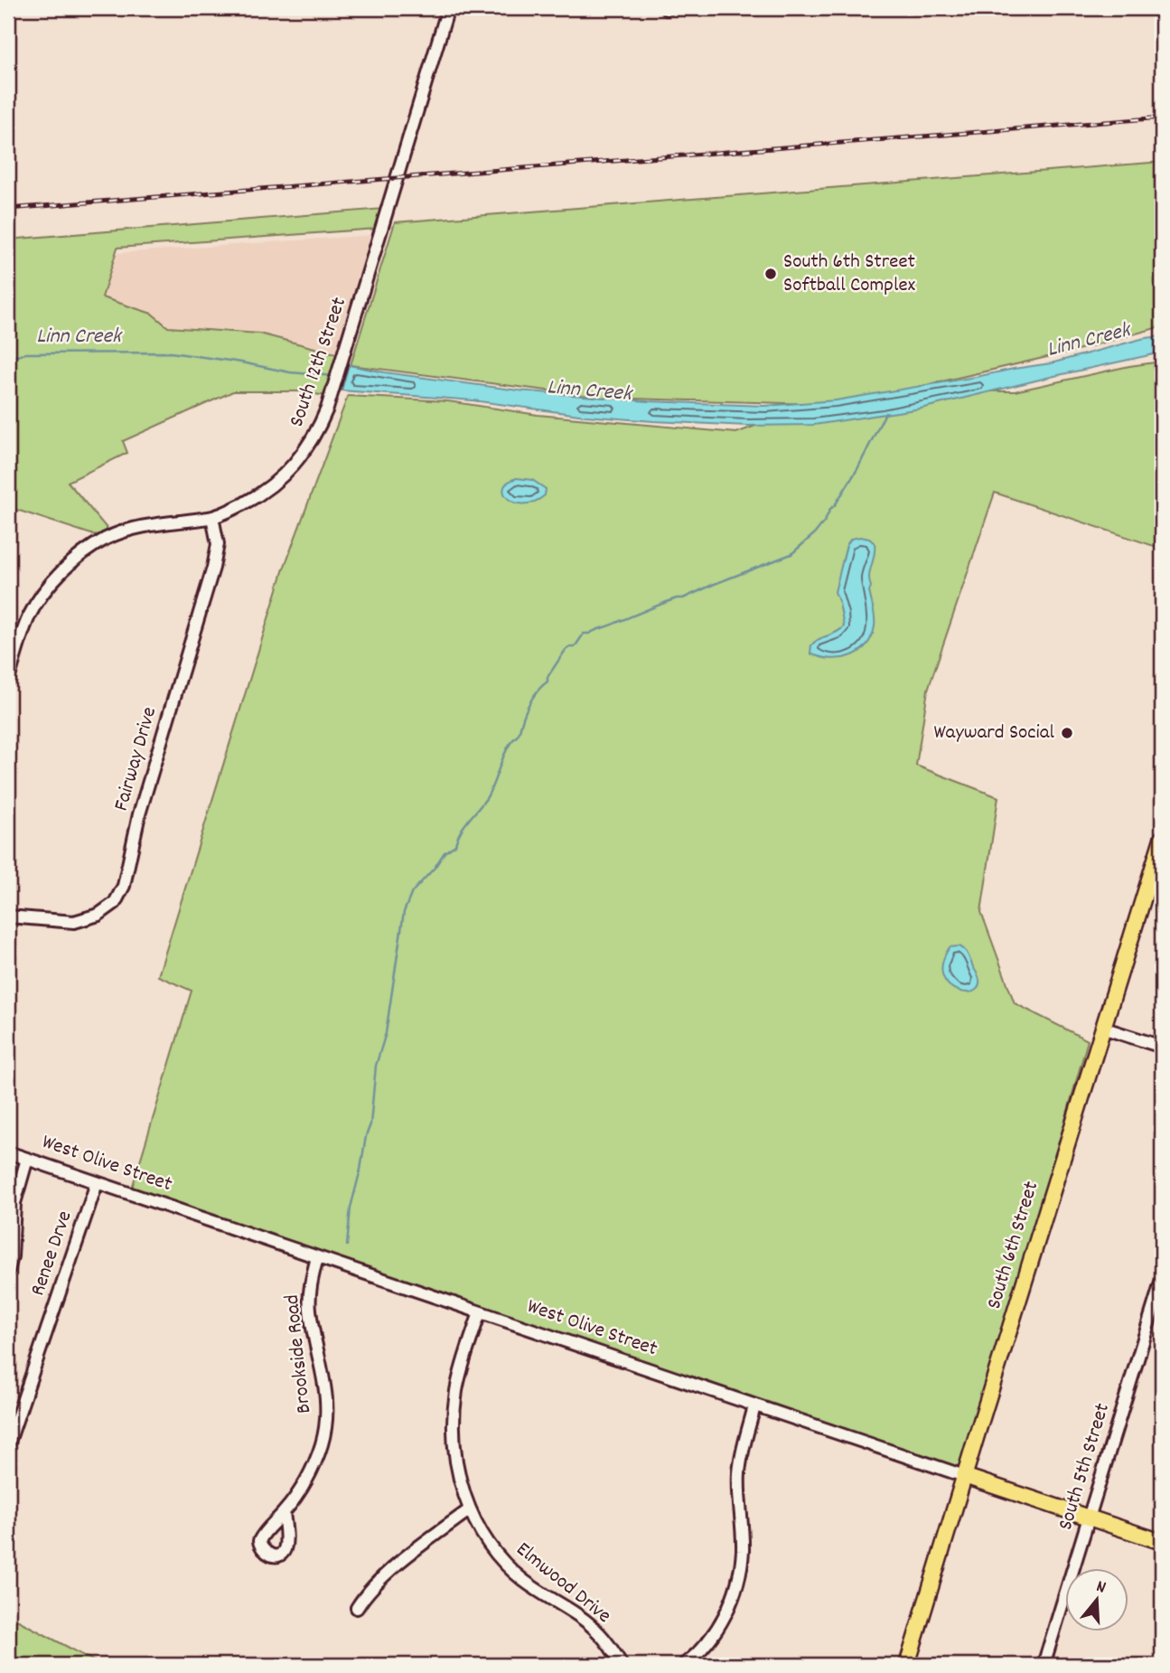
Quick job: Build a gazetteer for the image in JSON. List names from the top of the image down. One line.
{"streets":{"main road":["West Olive Street","South 6th Street"],"street":["South 12th Street","Fairway Drive","Renee Drve","Brookside Road","South 5th Street","Elmwood Drive"]},"crossings":[["South 12th Street","Fairway Drive"],["West Olive Street","South 6th Street"],["West Olive Street","Renee Drve"],["West Olive Street","Brookside Road"],["West Olive Street","South 5th Street"],["West Olive Street","Elmwood Drive"]],"water":["Linn Creek"],"places":["South 6th Street Softball Complex","Wayward Social"],"north":"top"}
